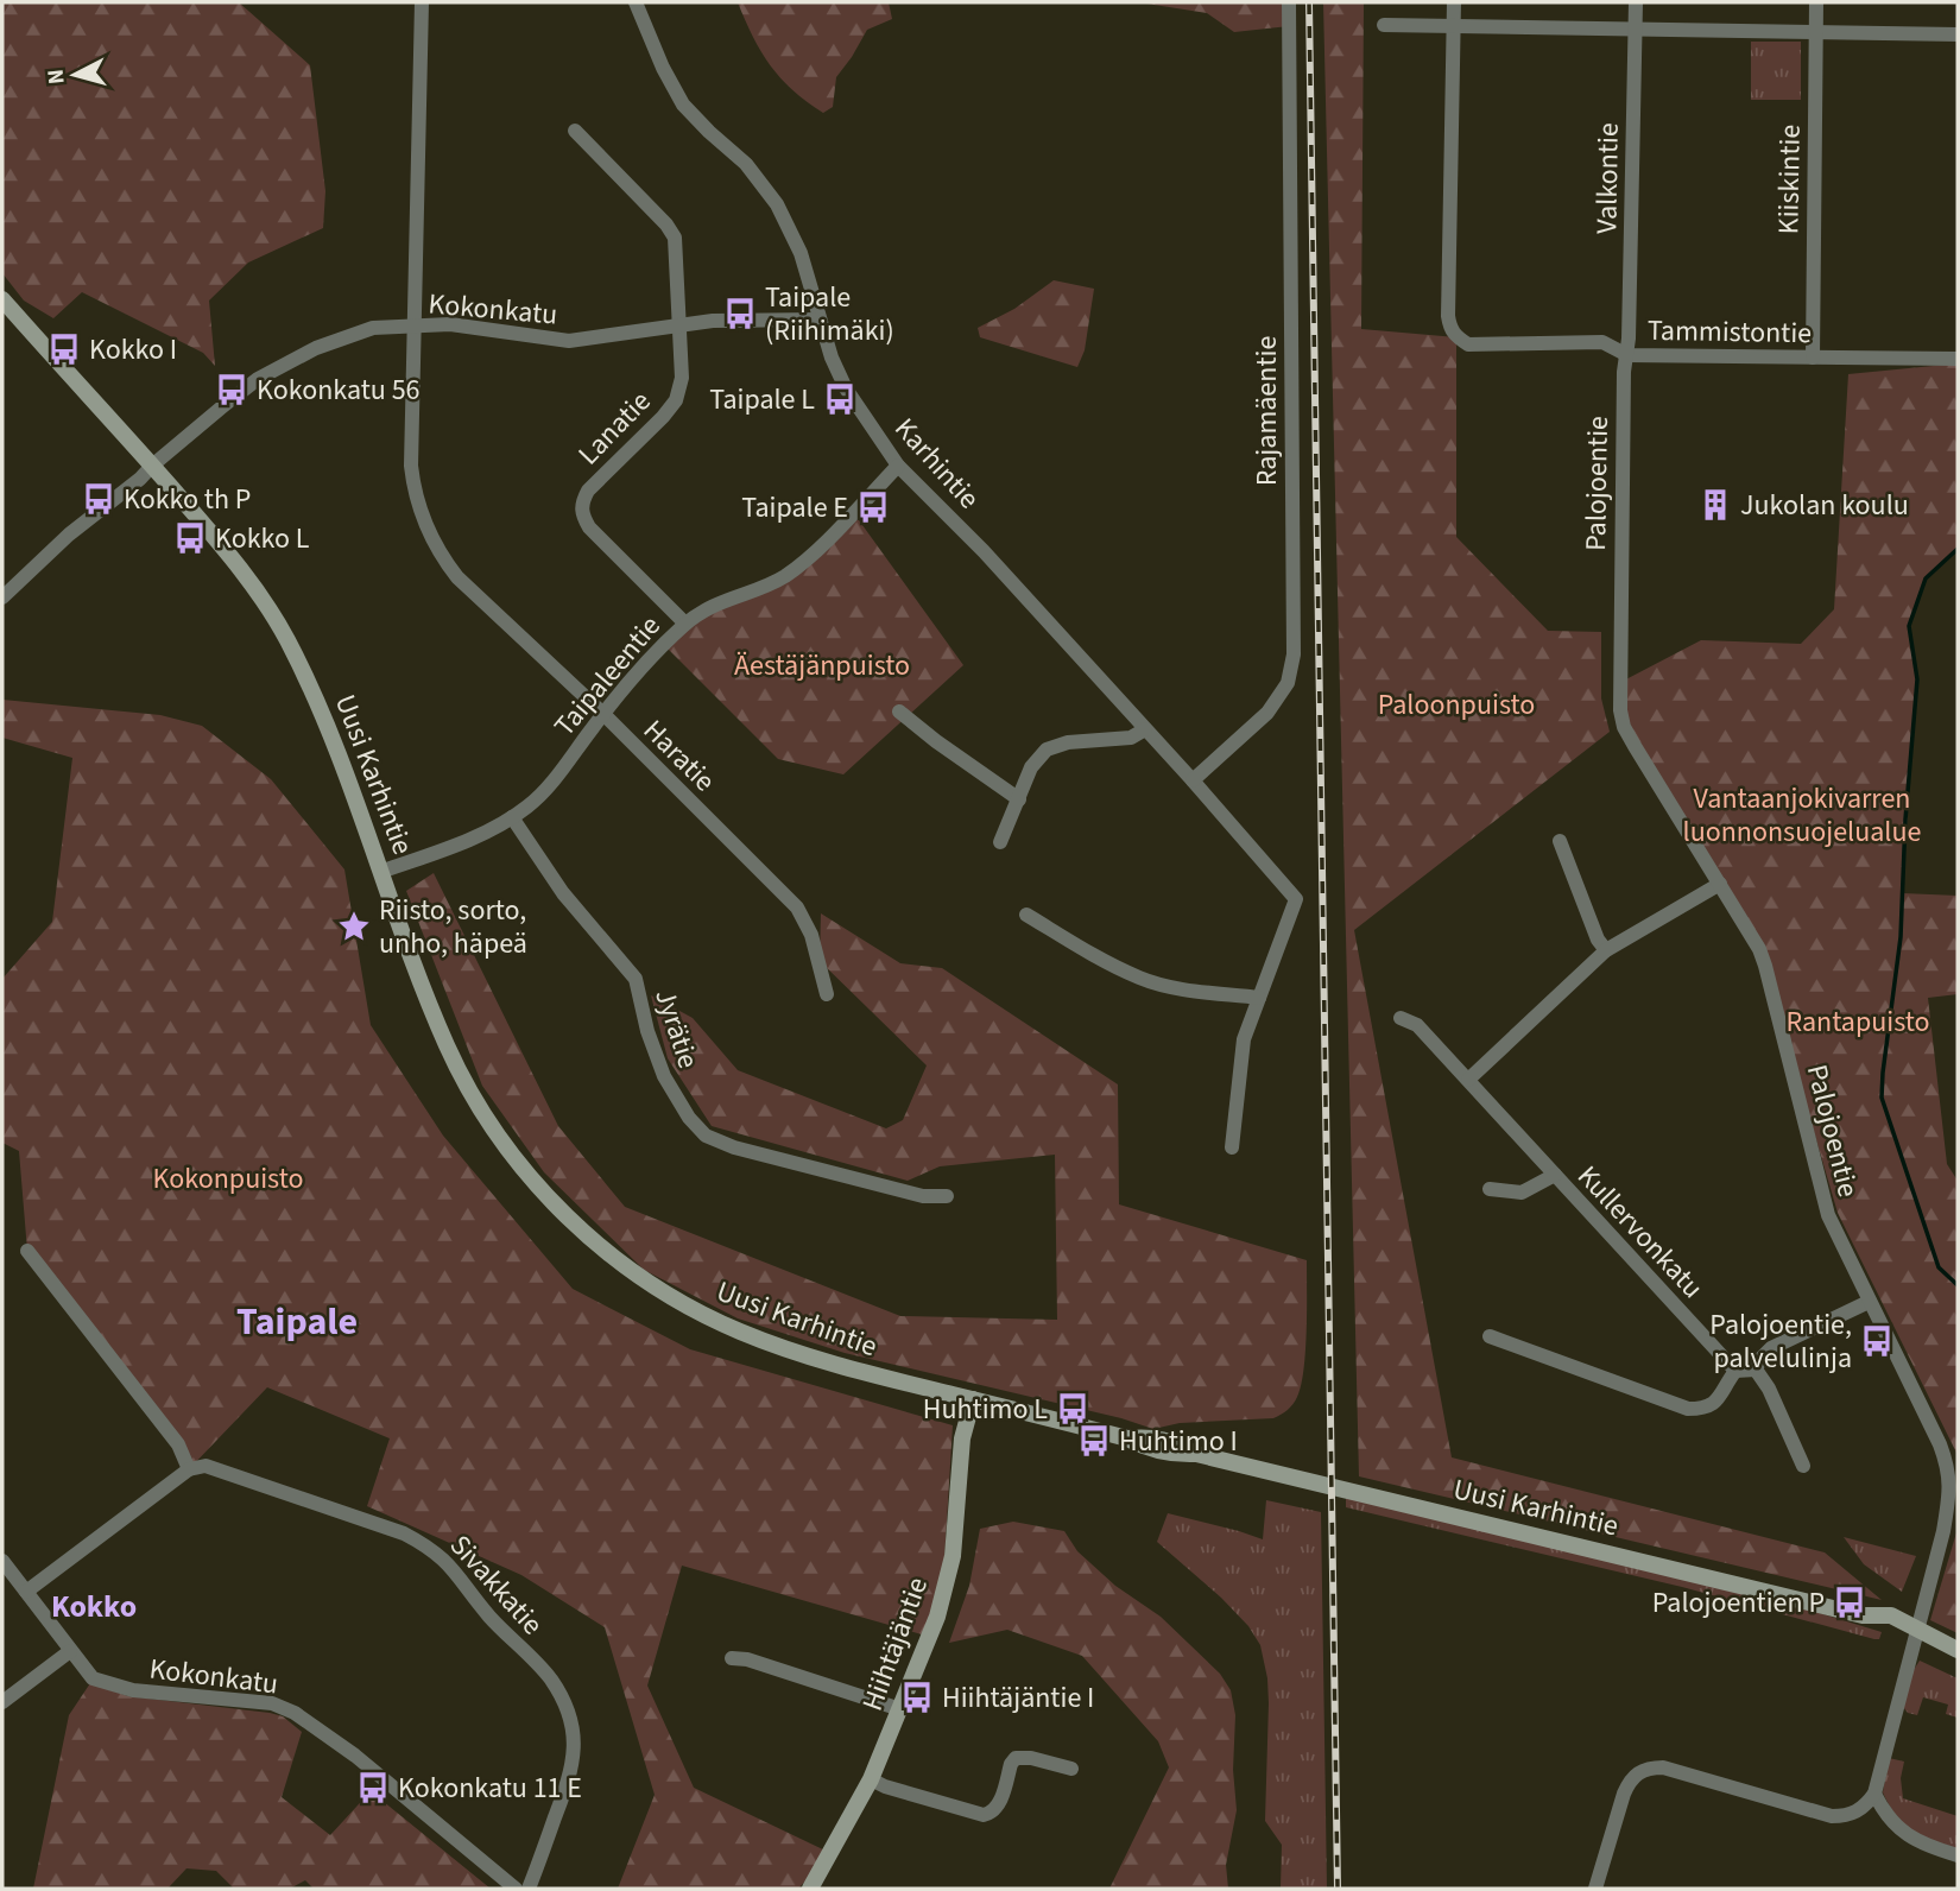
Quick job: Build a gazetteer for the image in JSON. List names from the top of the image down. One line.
{"streets":{"street":["Valkontie","Kiiskintie","Kokonkatu","Tammistontie","Rajamäentie","Lanatie","Karhintie","Palojoentie","Taipaleentie","Haratie","Uusi Karhintie","Jyrätie","Kullervonkatu","Sivakkatie","Hiihtäjäntie"]},"crossings":[["Valkontie","Tammistontie"],["Valkontie","Palojoentie"],["Kiiskintie","Tammistontie"],["Kokonkatu","Lanatie"],["Kokonkatu","Karhintie"],["Kokonkatu","Haratie"],["Kokonkatu","Uusi Karhintie"],["Tammistontie","Palojoentie"],["Rajamäentie","Karhintie"],["Lanatie","Taipaleentie"],["Karhintie","Taipaleentie"],["Palojoentie","Uusi Karhintie"],["Taipaleentie","Haratie"],["Taipaleentie","Uusi Karhintie"],["Taipaleentie","Jyrätie"],["Uusi Karhintie","Hiihtäjäntie"]],"districts":["Taipale","Kokko"],"parks":["Äestäjänpuisto","Paloonpuisto","Vantaanjokivarren luonnonsuojelualue","Rantapuisto","Kokonpuisto"],"places":{"bus stop":["Taipale (Riihimäki)","Kokko I","Kokonkatu 56","Taipale L","Kokko th P","Taipale E","Kokko L","Palojoentie, palvelulinja","Huhtimo L","Huhtimo I","Palojoentien P","Hiihtäjäntie I","Kokonkatu 11 E"],"building":["Jukolan koulu"],"place":["Riisto, sorto, unho, häpeä"]},"north":"left"}
